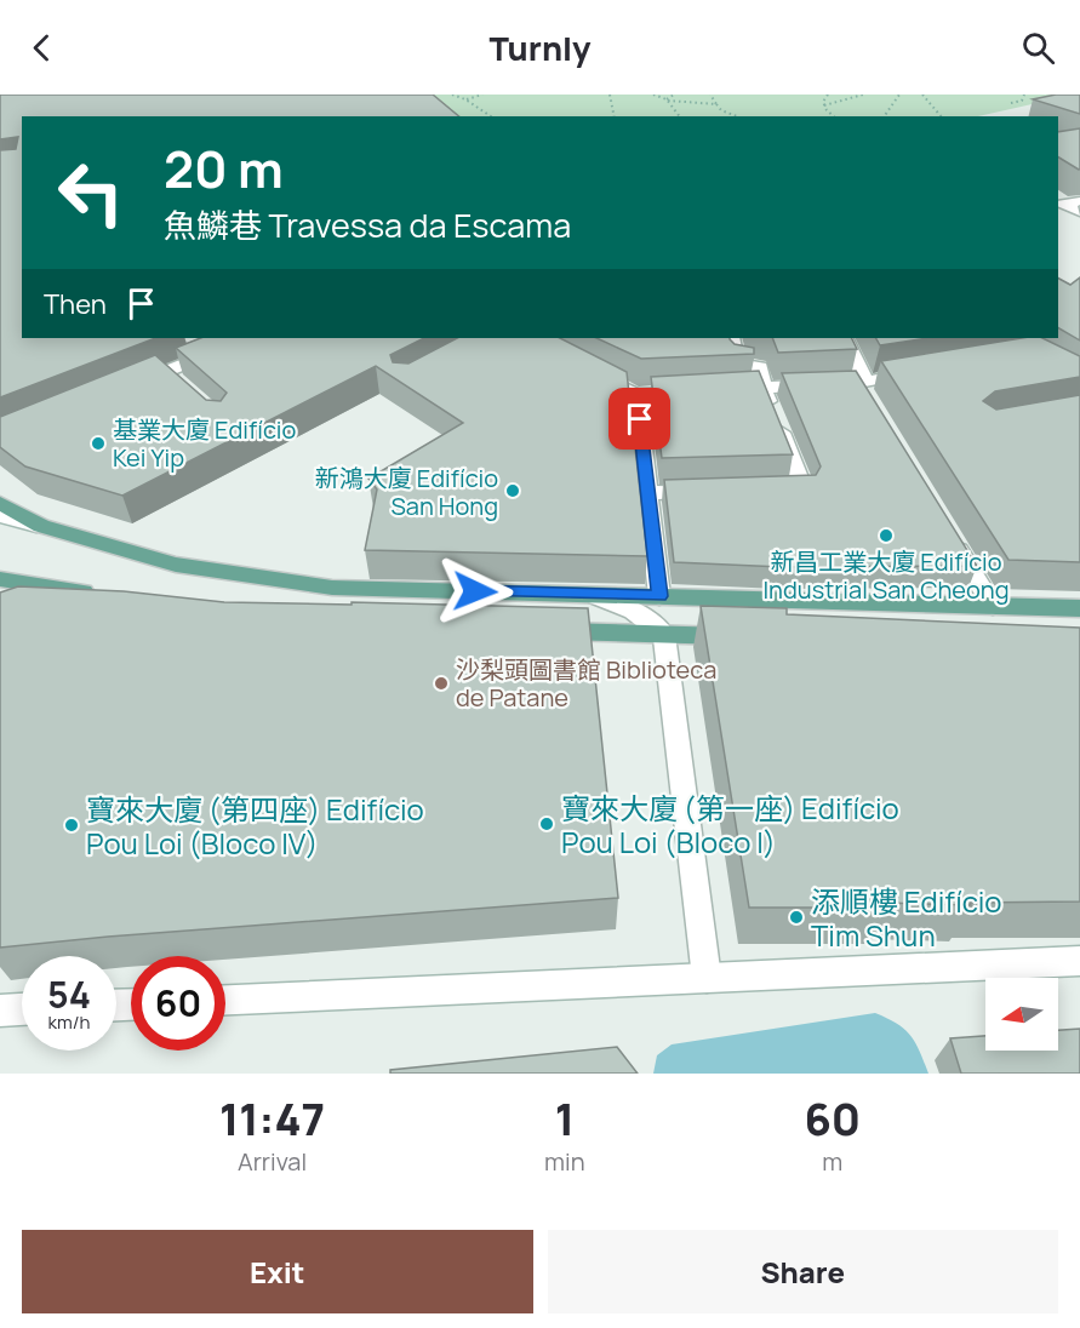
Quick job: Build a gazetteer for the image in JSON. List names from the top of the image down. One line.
{"places":["基業大廈 Edifício Kei Yip","新鴻大廈 Edifício San Hong","新昌工業大廈 Edifício Industrial San Cheong","沙梨頭圖書館 Biblioteca de Patane","寶來大廈 (第一座) Edifício Pou Loi (Bloco I)","寶來大廈 (第四座) Edifício Pou Loi (Bloco IV)","添順樓 Edifício Tim Shun"],"north":"left","page":{"header":"Turnly","turn":["20 m","魚鱗巷 Travessa da Escama"],"then":"Then","speed":"54 km/h","limit":"60","eta":["11:47","Arrival","1","min","60","m"],"buttons":["Exit","Share"]}}
